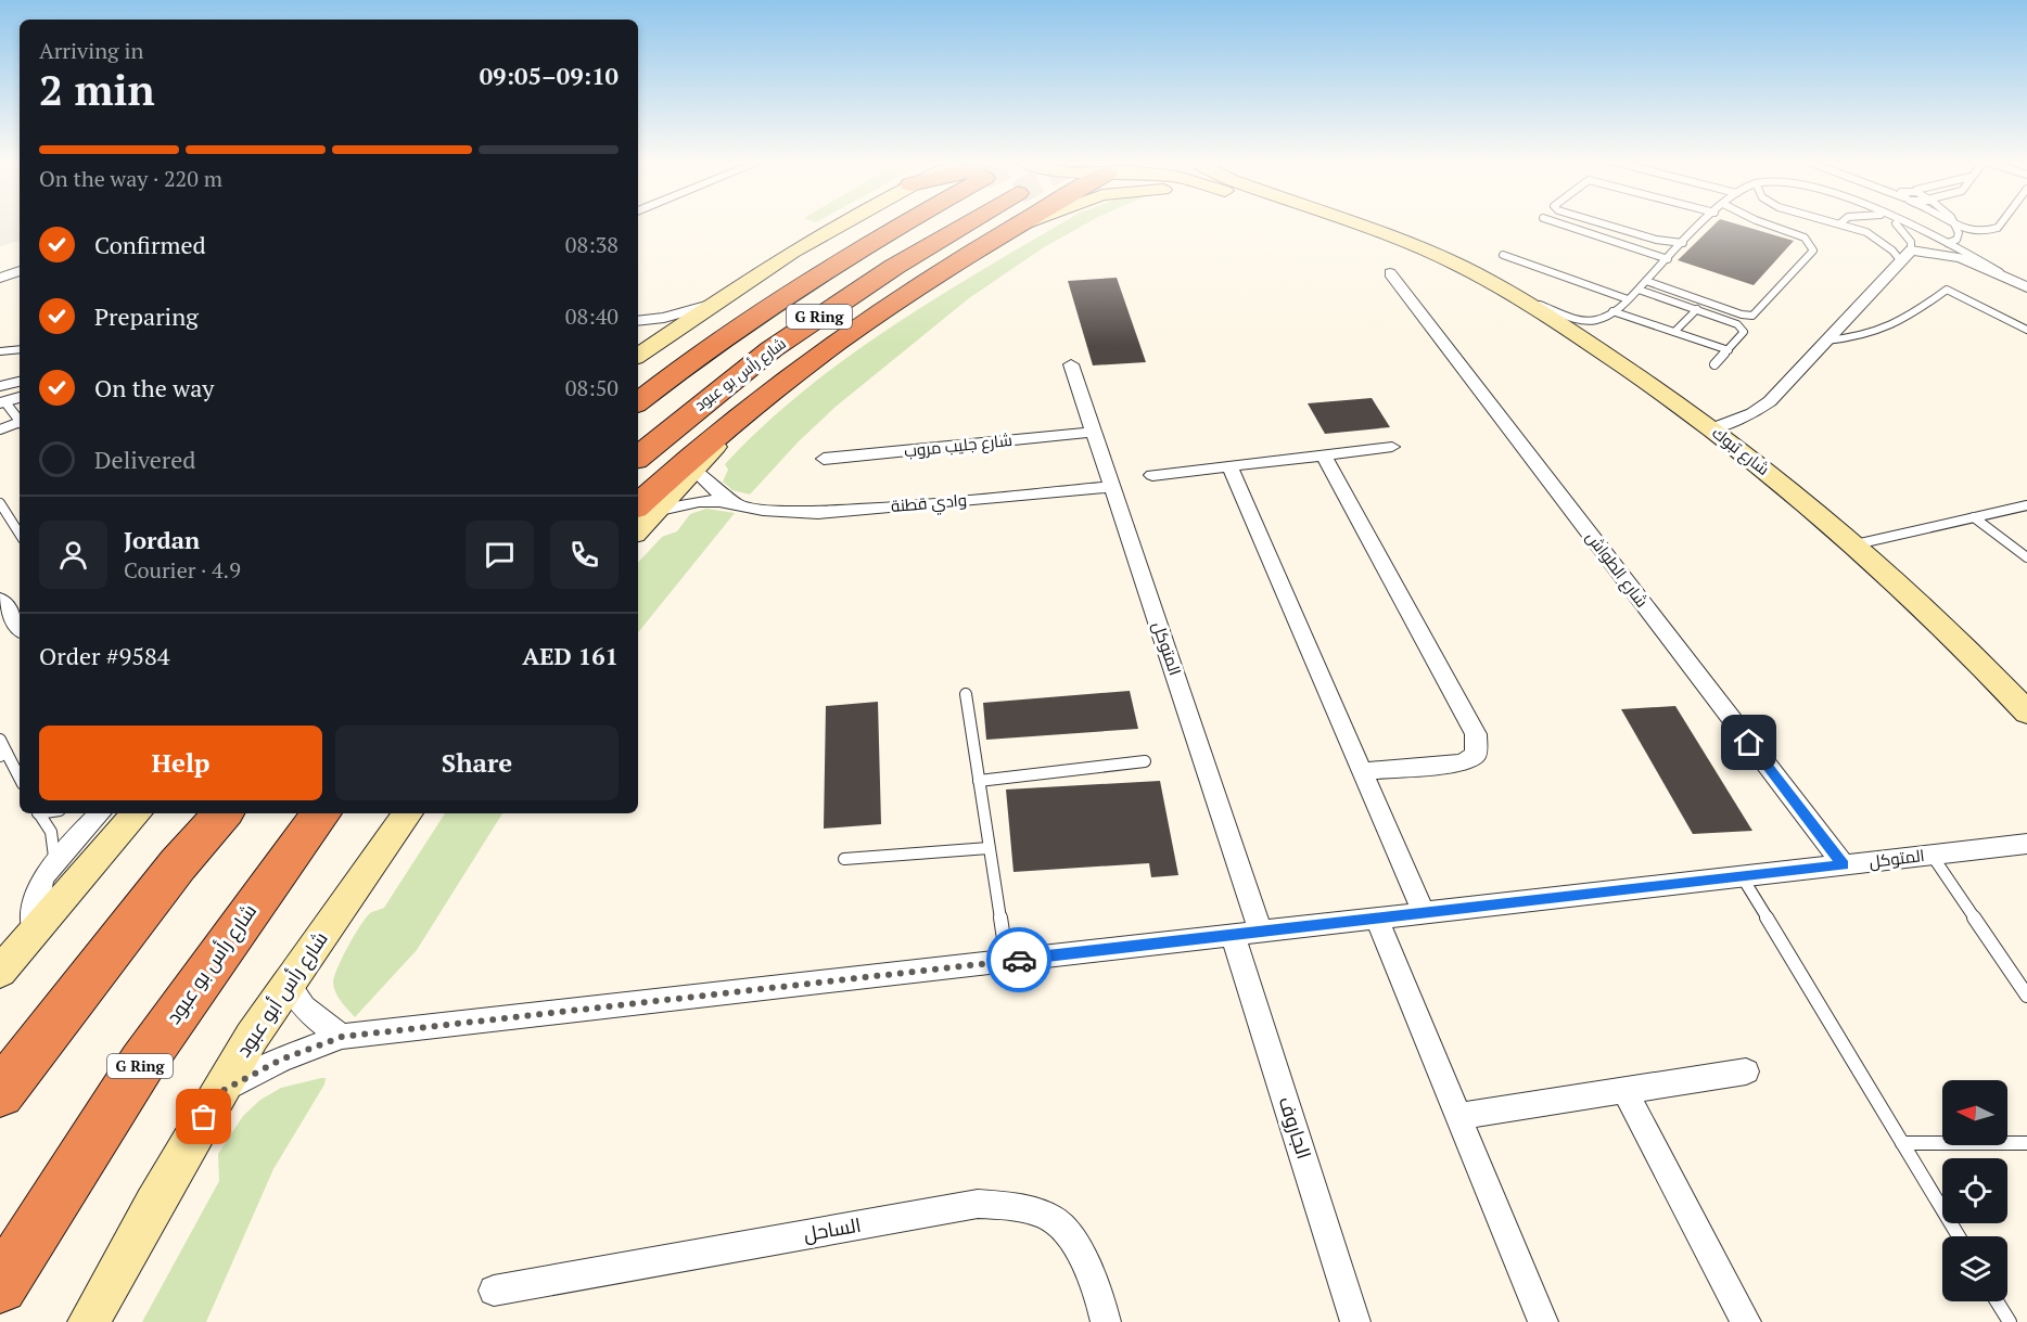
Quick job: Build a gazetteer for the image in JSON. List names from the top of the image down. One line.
{"streets":{"highway":["G Ring","شارع رأس بو عبود"],"street":["شارع جليب مروب","شارع تبوك","وادي قطنة","شارع الطواش","المتوكل","شارع رأس أبو عبود","الجاروف","الساحل"]},"crossings":[["شارع جليب مروب","المتوكل"],["وادي قطنة","المتوكل"],["شارع الطواش","المتوكل"],["المتوكل","شارع رأس أبو عبود"],["المتوكل","الجاروف"]],"north":"left","page":{"heading":["2 min","Arriving in","09:05–09:10"],"panel":["Jordan","Courier · 4.9","Order #9584","AED 161"],"bar":"On the way · 220 m","list":[["Confirmed","08:38"],["Preparing","08:40"],["On the way","08:50"],"Delivered"],"buttons":["Help","Share"]}}
